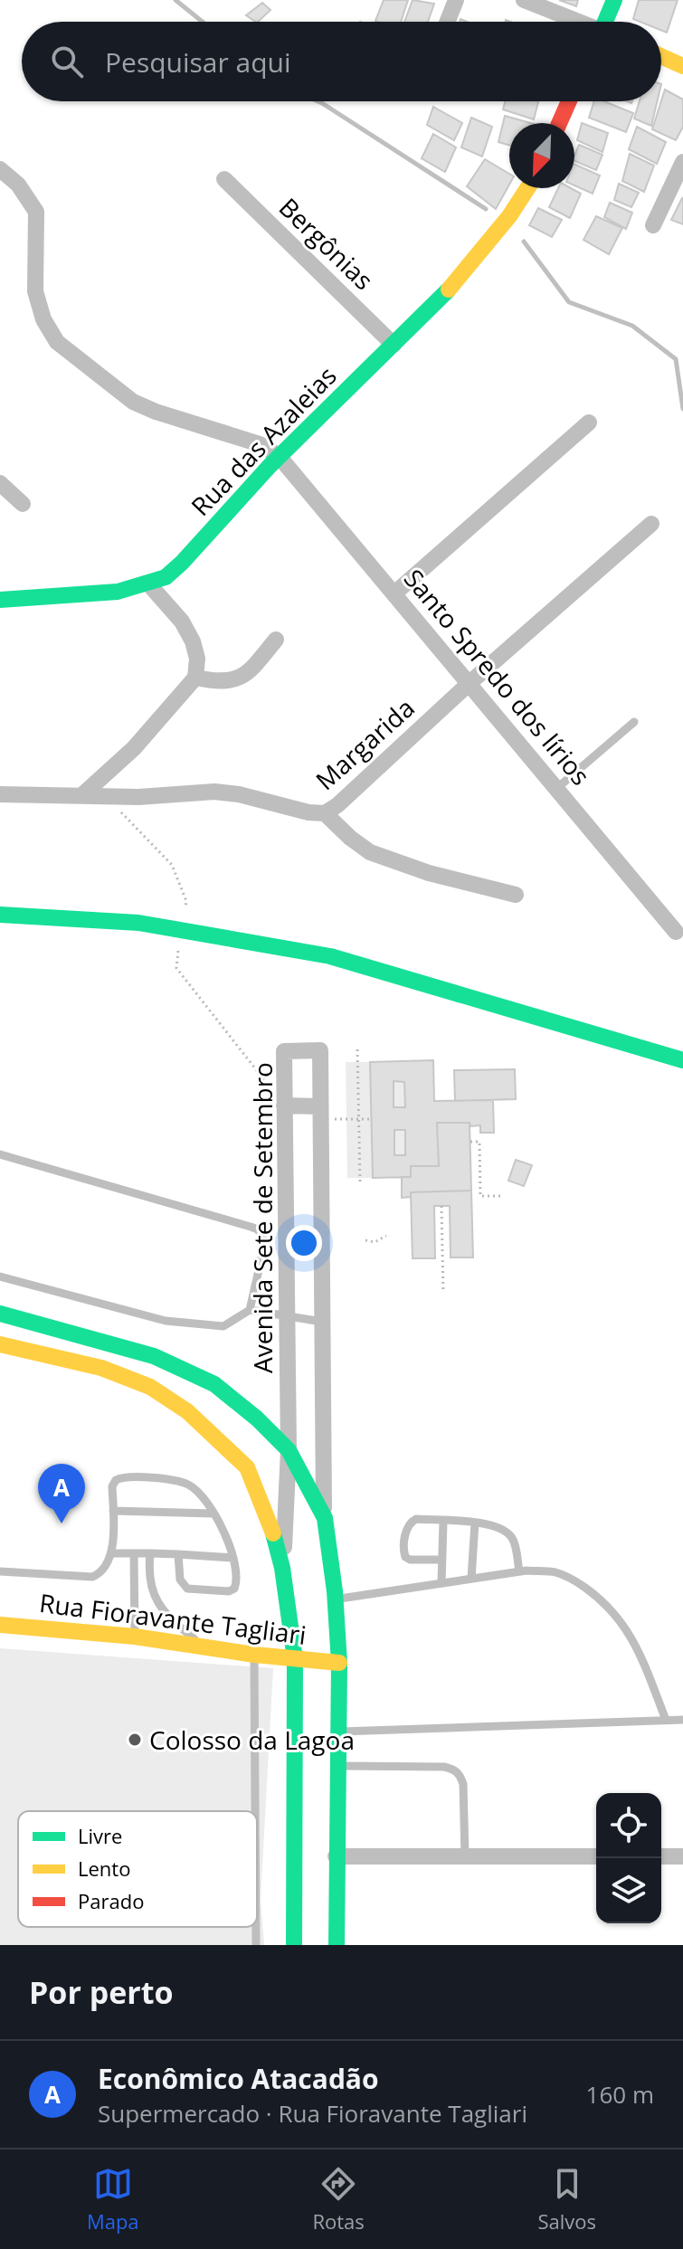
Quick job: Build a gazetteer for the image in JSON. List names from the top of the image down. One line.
{"streets":{"main road":["Rua das Azaleias","Avenida Sete de Setembro","Rua Fioravante Tagliari"],"street":["Bergônias","Santo Spredo dos lírios","Margarida"]},"crossings":[["Bergônias","Rua das Azaleias"],["Rua das Azaleias","Santo Spredo dos lírios"],["Santo Spredo dos lírios","Margarida"],["Avenida Sete de Setembro","Rua Fioravante Tagliari"]],"places":["Colosso da Lagoa"],"legend":["Livre","Lento","Parado"],"north":"bottom left","page":{"search":"Pesquisar aqui","pins":"A","heading":"Por perto","list":[{"mark":"A","name":"Econômico Atacadão","note":"Supermercado · Rua Fioravante Tagliari","value":"160 m"}],"nav":["Mapa","Rotas","Salvos"]}}
